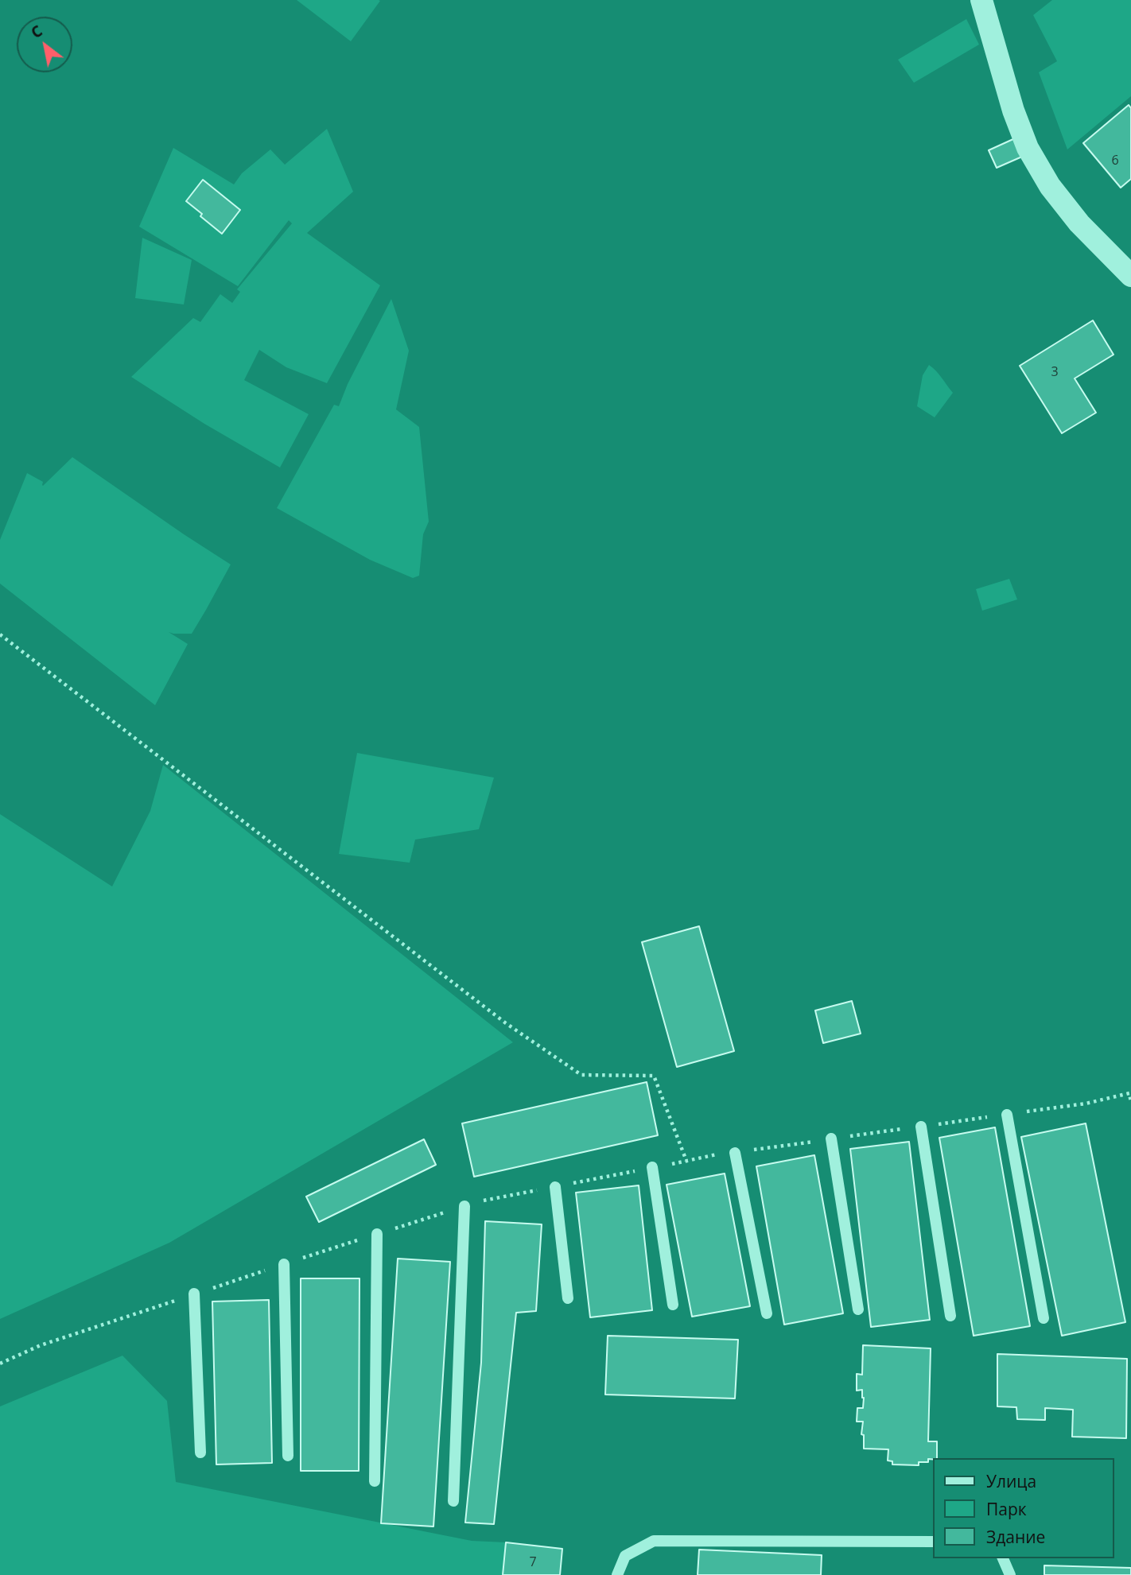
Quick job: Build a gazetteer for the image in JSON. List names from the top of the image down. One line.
{"house_numbers":["6","3","7"],"legend":["Улица","Парк","Здание"],"north":"top left"}
